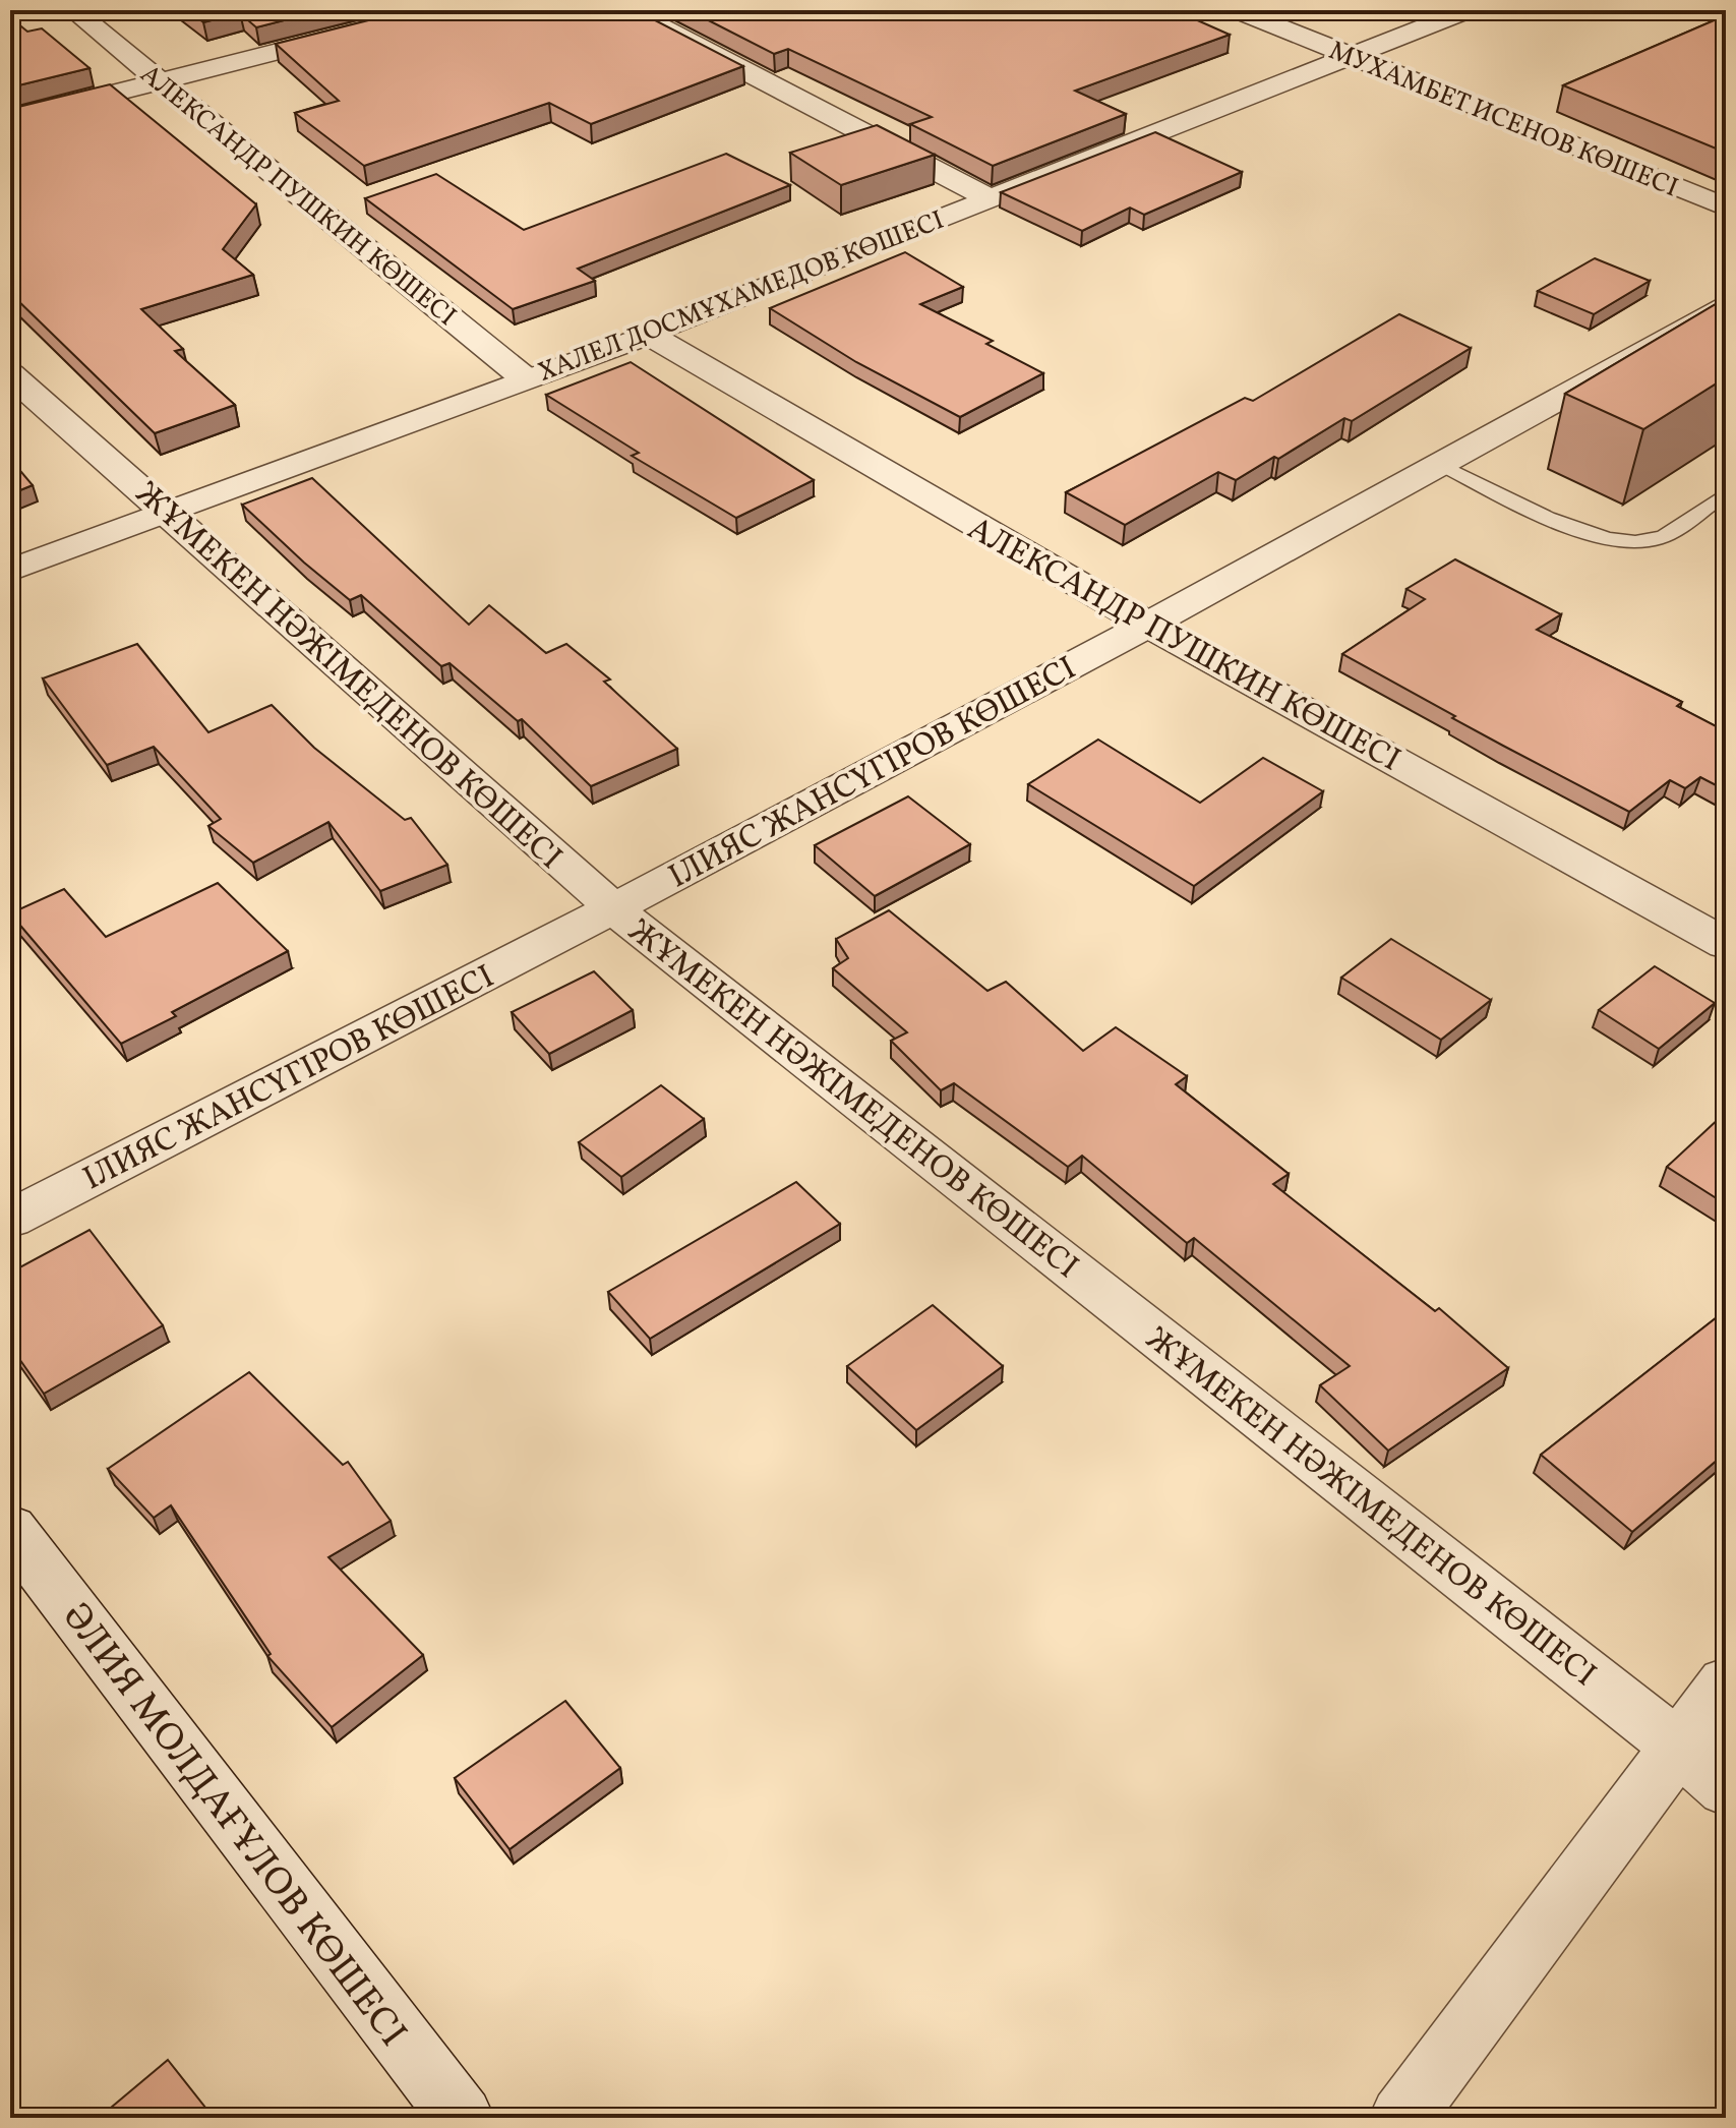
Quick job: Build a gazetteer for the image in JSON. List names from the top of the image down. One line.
{"streets":{"street":["МУХАМБЕТ ИСЕНОВ КӨШЕСІ","АЛЕКСАНДР ПУШКИН КӨШЕСІ","ХАЛЕЛ ДОСМҰХАМЕДОВ КӨШЕСІ","ЖҰМЕКЕН НӘЖІМЕДЕНОВ КӨШЕСІ","ІЛИЯС ЖАНСҮГІРОВ КӨШЕСІ","ӘЛИЯ МОЛДАҒҰЛОВ КӨШЕСІ"]},"crossings":[["МУХАМБЕТ ИСЕНОВ КӨШЕСІ","ХАЛЕЛ ДОСМҰХАМЕДОВ КӨШЕСІ"],["АЛЕКСАНДР ПУШКИН КӨШЕСІ","ХАЛЕЛ ДОСМҰХАМЕДОВ КӨШЕСІ"],["АЛЕКСАНДР ПУШКИН КӨШЕСІ","ІЛИЯС ЖАНСҮГІРОВ КӨШЕСІ"],["ХАЛЕЛ ДОСМҰХАМЕДОВ КӨШЕСІ","ЖҰМЕКЕН НӘЖІМЕДЕНОВ КӨШЕСІ"],["ЖҰМЕКЕН НӘЖІМЕДЕНОВ КӨШЕСІ","ІЛИЯС ЖАНСҮГІРОВ КӨШЕСІ"]]}
